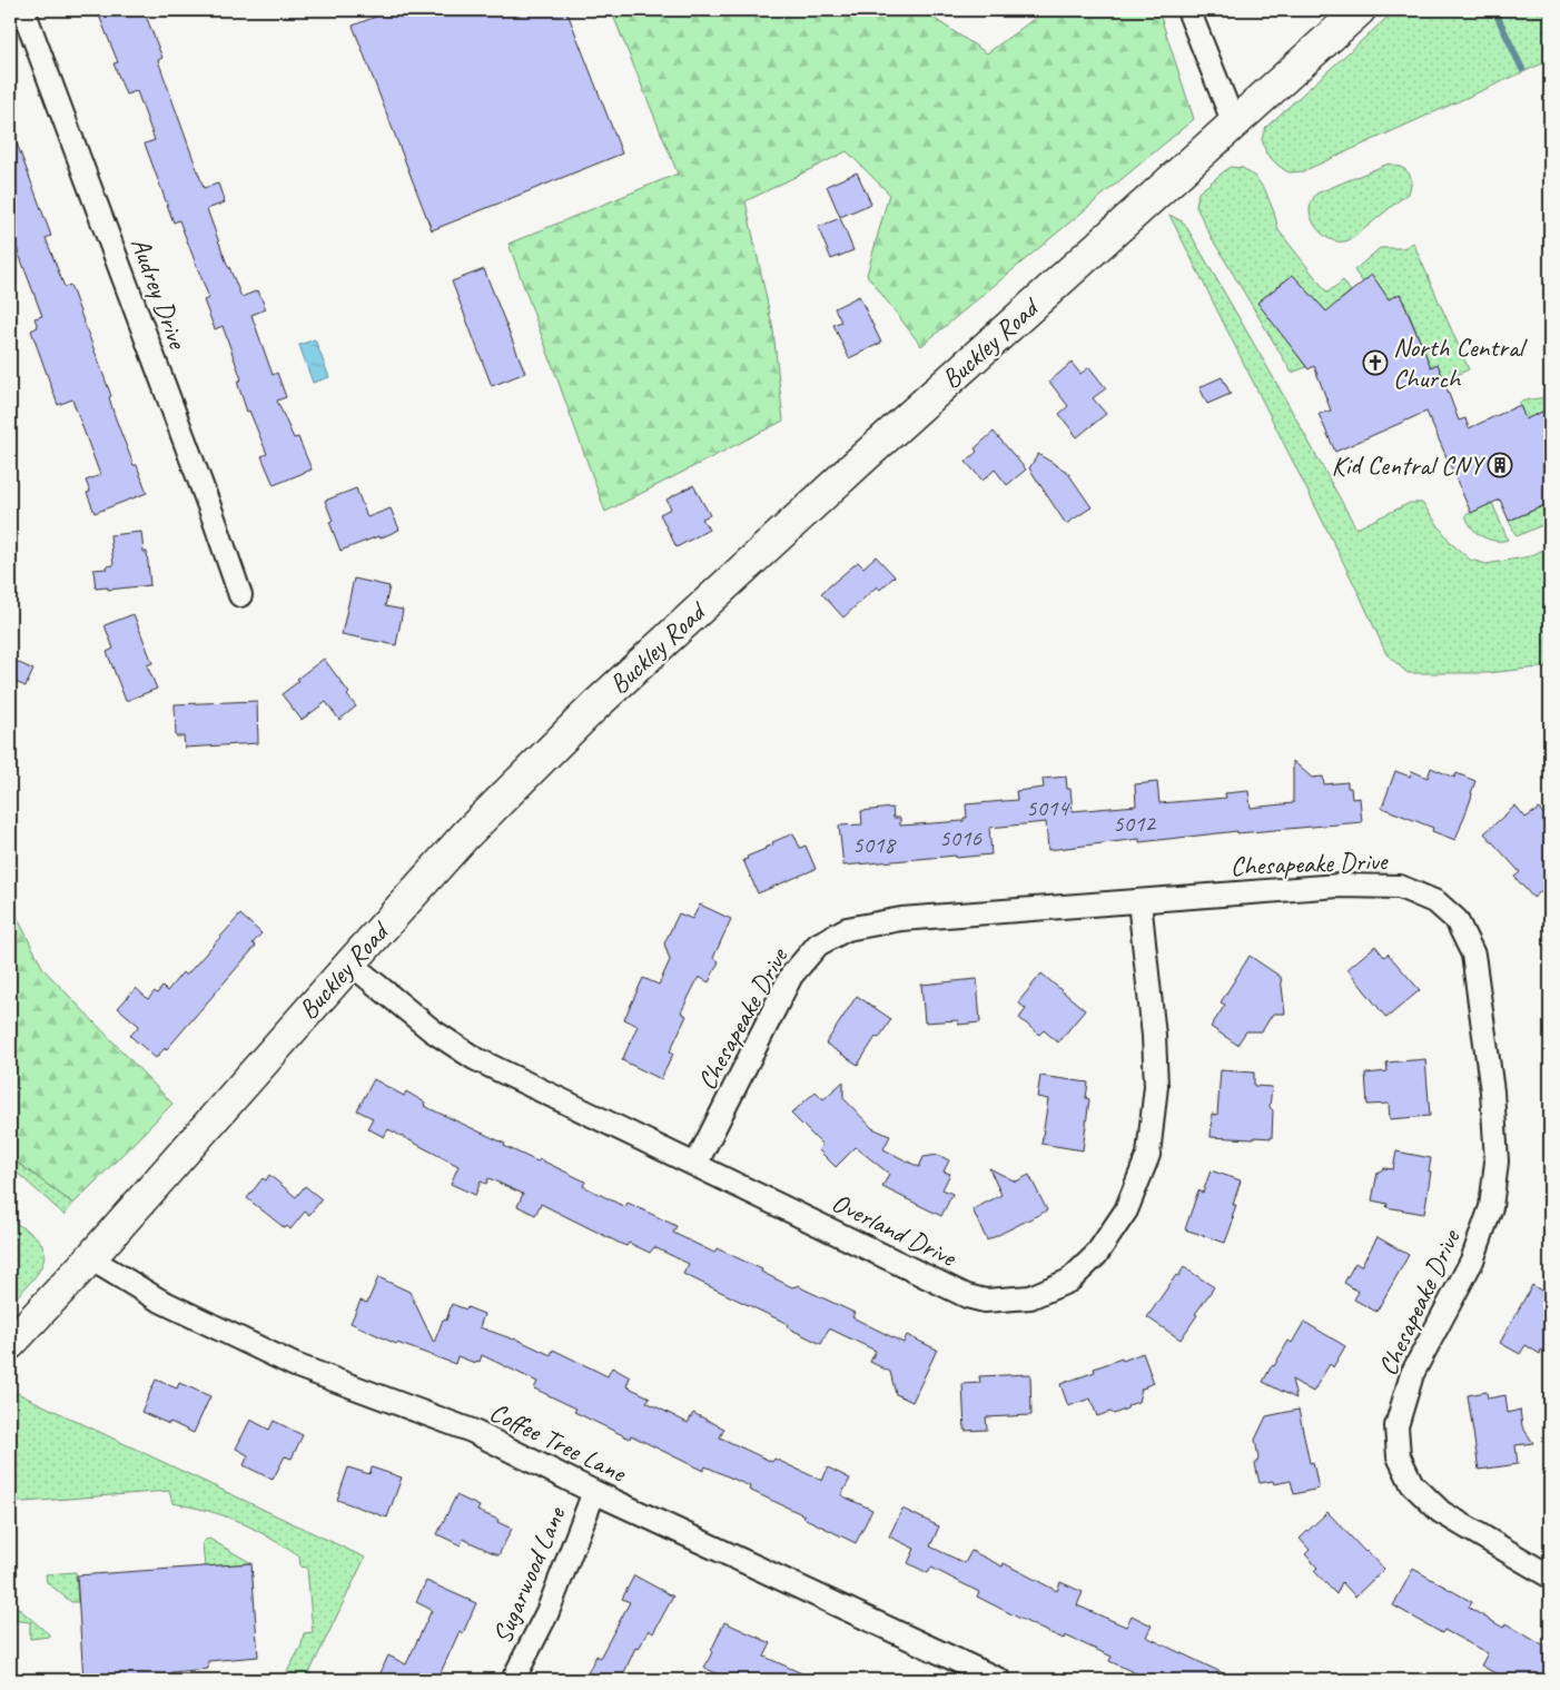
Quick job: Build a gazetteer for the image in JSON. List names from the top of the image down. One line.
{"streets":{"street":["Audrey Drive","Buckley Road","Chesapeake Drive","Overland Drive","Coffee Tree Lane","Sugarwood Lane"]},"crossings":[["Buckley Road","Overland Drive"],["Buckley Road","Coffee Tree Lane"],["Chesapeake Drive","Overland Drive"],["Coffee Tree Lane","Sugarwood Lane"]],"places":{"church":["North Central Church"],"building":["Kid Central CNY"]},"house_numbers":["5014","5012","5016","5018"]}
